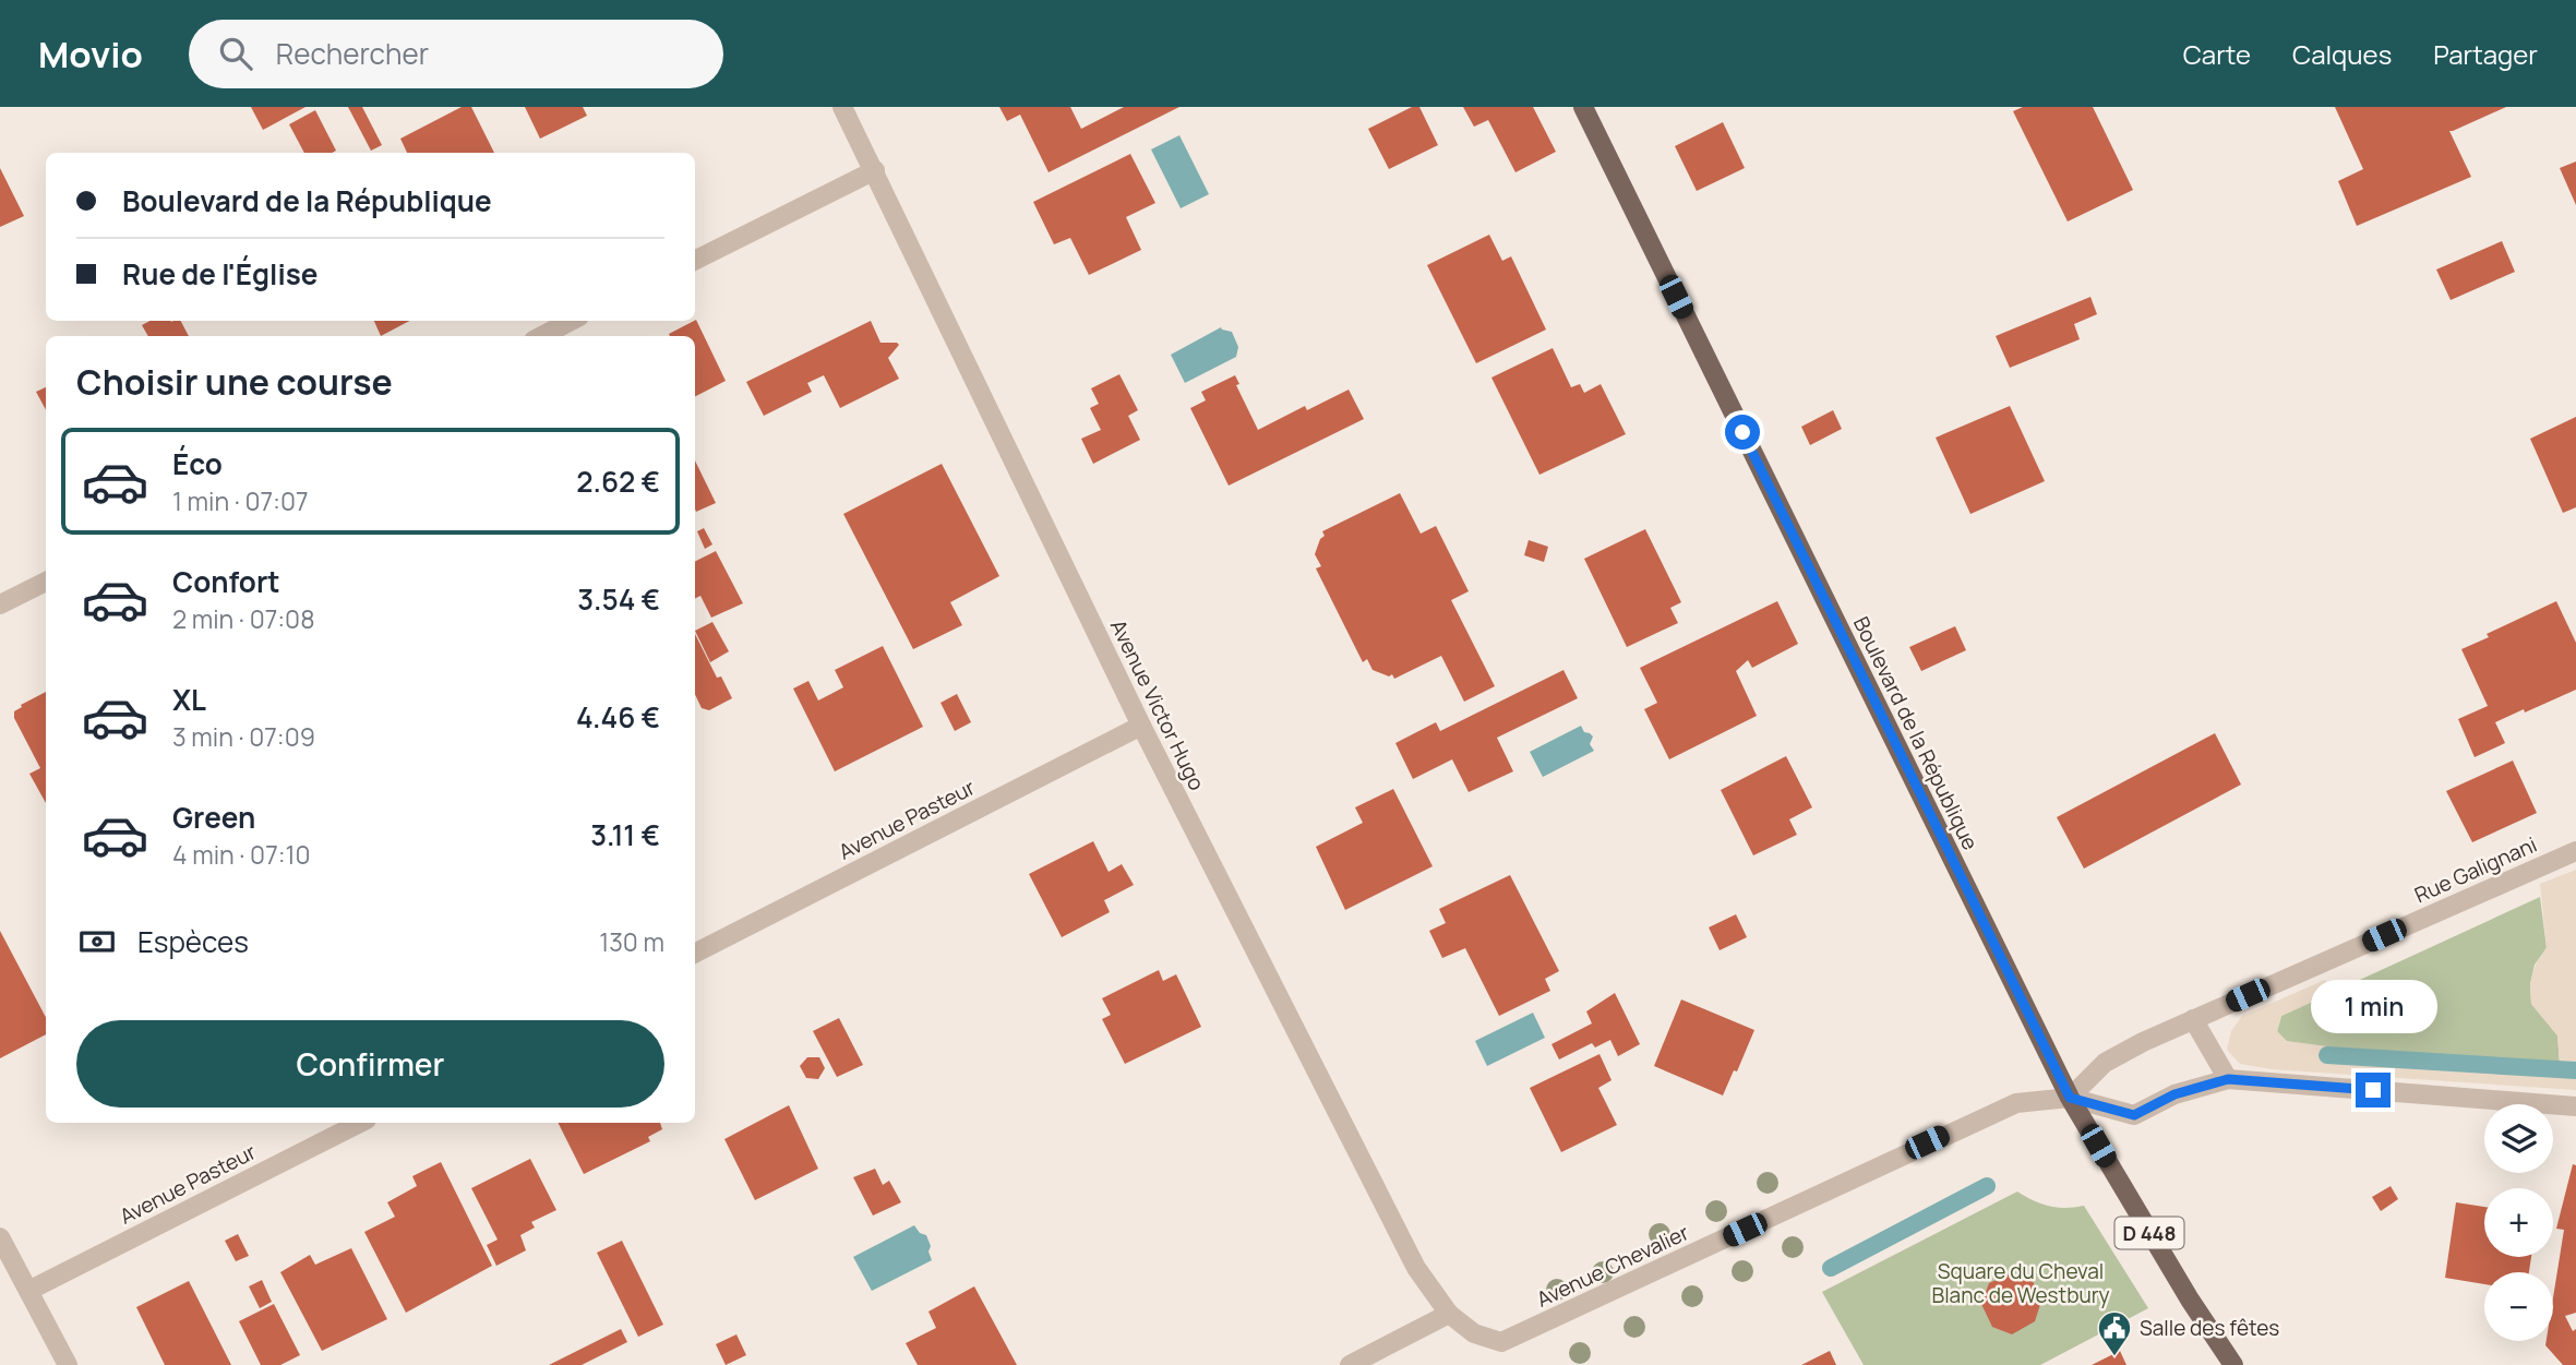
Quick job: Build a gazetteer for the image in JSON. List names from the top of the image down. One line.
{"streets":{"main road":["Boulevard de la République","D 448"],"street":["Avenue Victor Hugo","Avenue Pasteur","Rue Galignani","Avenue Chevalier"]},"crossings":[["Avenue Victor Hugo","Avenue Pasteur"],["Avenue Victor Hugo","Avenue Chevalier"],["Boulevard de la République","Rue Galignani"],["Boulevard de la République","Avenue Chevalier"],["Rue Galignani","Avenue Chevalier"]],"parks":["Square du Cheval Blanc de Westbury"],"places":{"public building":["Salle des fêtes"]},"page":{"header":"Movio","search":"Rechercher","nav":["Carte","Calques","Partager"],"banner":["Boulevard de la République","Rue de l'Église"],"heading":"Choisir une course","list":[{"name":"Éco","note":"1 min · 07:07","value":"2.62 €"},{"name":"Confort","note":"2 min · 07:08","value":"3.54 €"},{"name":"XL","note":"3 min · 07:09","value":"4.46 €"},{"name":"Green","note":"4 min · 07:10","value":"3.11 €"}],"pay":["Espèces","130 m"],"bubble":"1 min","buttons":"Confirmer","map_buttons":["+","−"]}}
